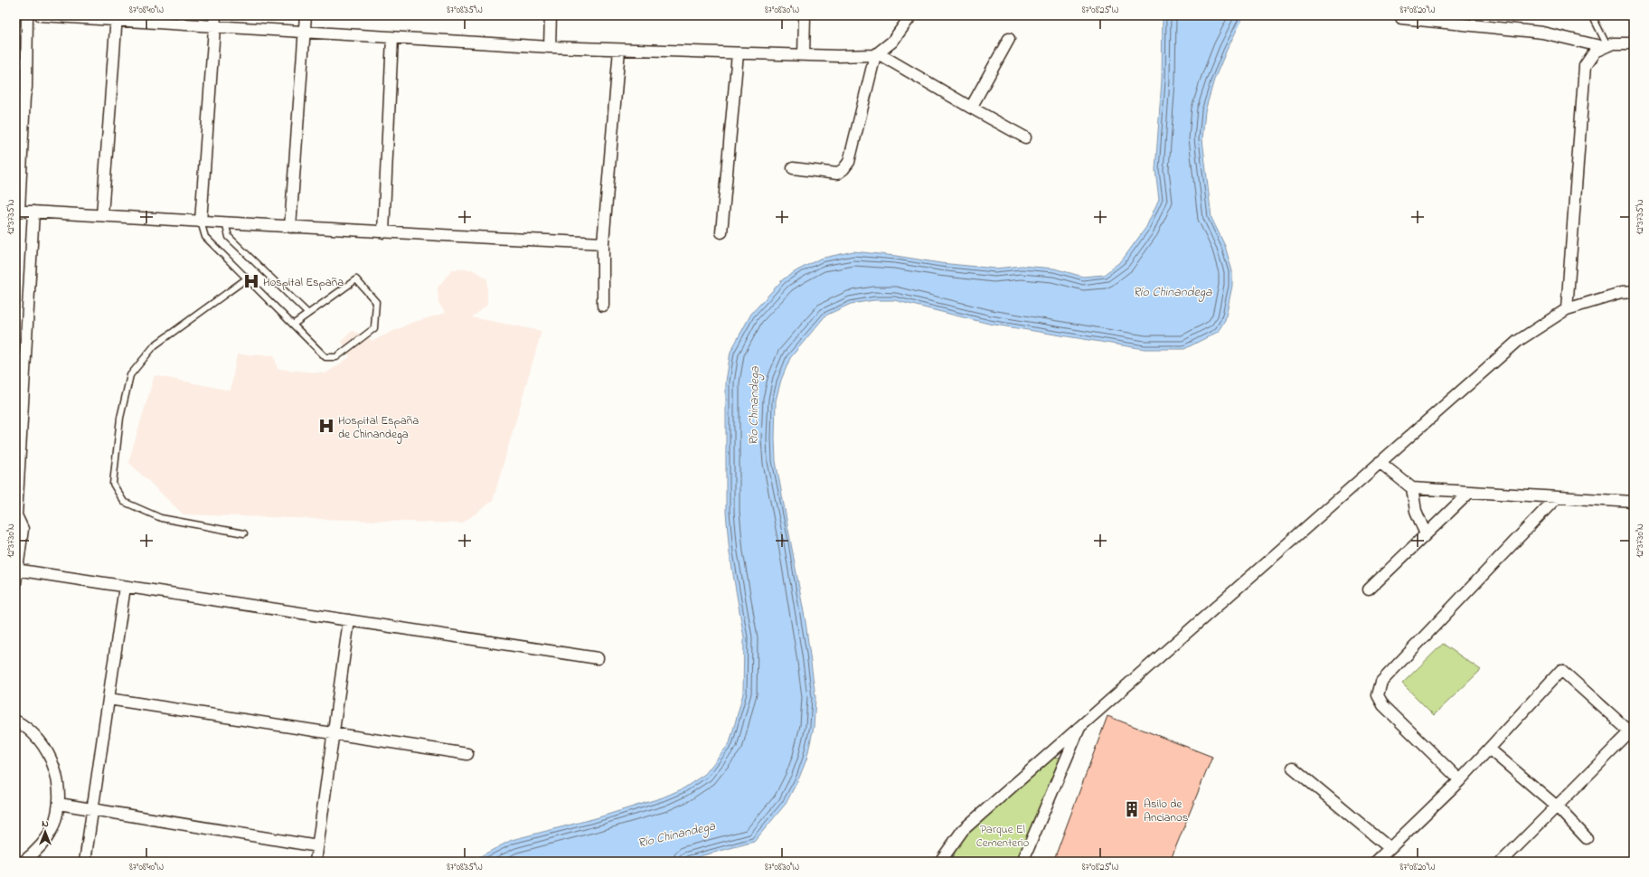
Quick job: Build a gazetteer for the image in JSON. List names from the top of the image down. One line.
{"water":["Río Chinandega"],"parks":["Parque El Cementerio"],"places":{"hospital":["Hospital España","Hospital España de Chinandega"],"building":["Asilo de Ancianos"]},"north":"top","coordinates":["87°08'40\"W","87°08'35\"W","87°08'30\"W","87°08'25\"W","87°08'20\"W","12°37'35\"N","12°37'30\"N"]}
